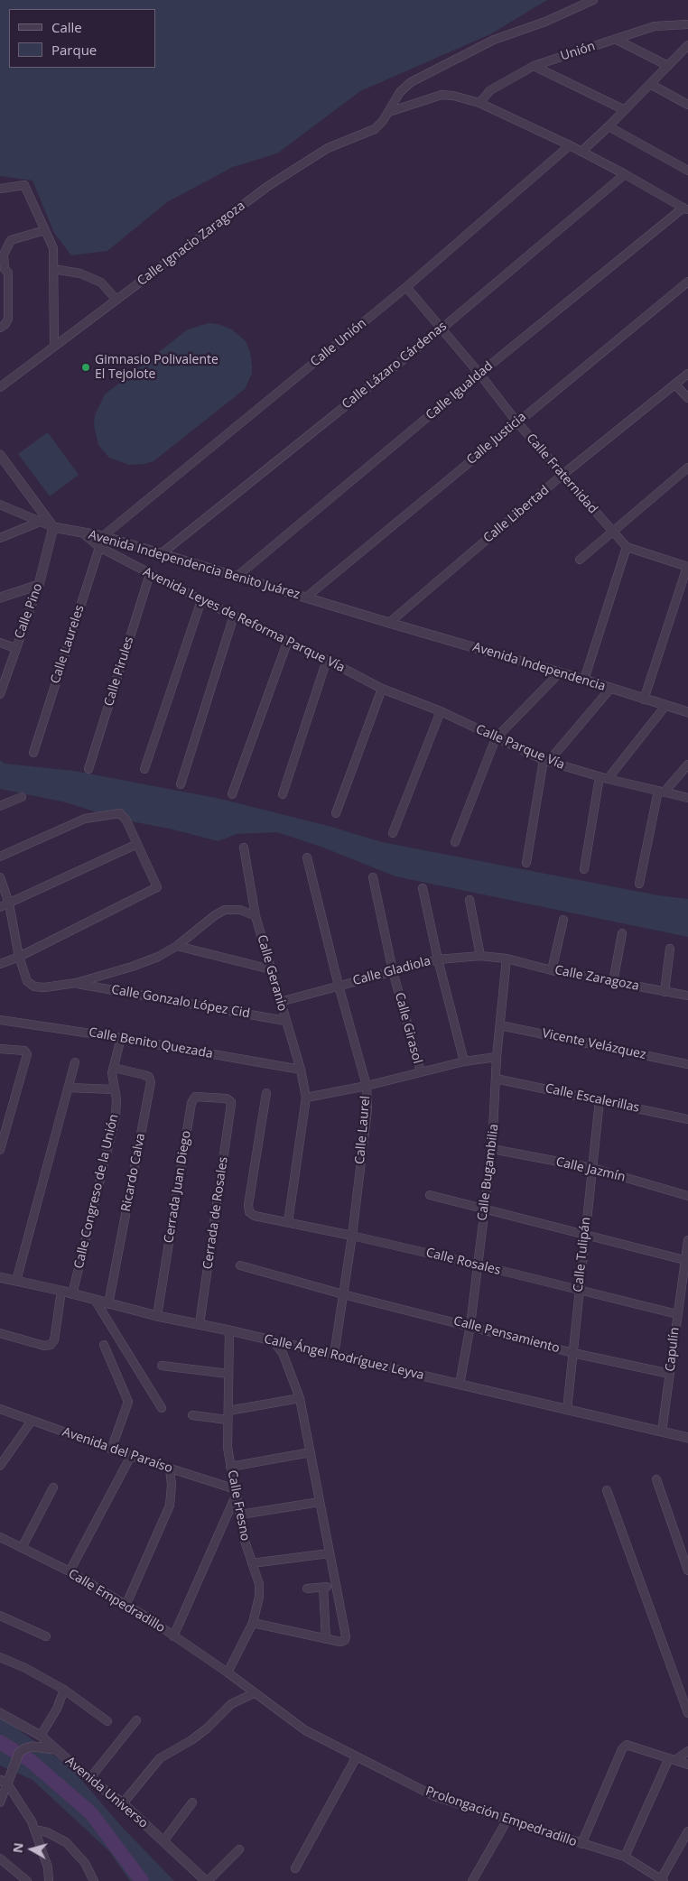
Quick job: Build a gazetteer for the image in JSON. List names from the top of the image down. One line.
{"streets":{"street":["Unión","Calle Ignacio Zaragoza","Calle Unión","Calle Lázaro Cárdenas","Calle Igualdad","Calle Justicia","Calle Fraternidad","Calle Libertad","Avenida Independencia Benito Juárez","Calle Pino","Avenida Leyes de Reforma Parque Vía","Calle Laureles","Avenida Independencia","Calle Pirules","Calle Parque Vía","Calle Gladiola","Calle Geranio","Calle Zaragoza","Calle Gonzalo López Cid","Calle Girasol","Calle Benito Quezada","Vicente Velázquez","Calle Escalerillas","Calle Laurel","Calle Jazmín","Ricardo Calva","Calle Bugambilia","Cerrada Juan Diego","Calle Congreso de la Unión","Cerrada de Rosales","Calle Tulipán","Calle Rosales","Calle Pensamiento","Capulín","Calle Ángel Rodríguez Leyva","Avenida del Paraíso","Calle Fresno","Calle Empedradillo","Avenida Universo","Prolongación Empedradillo"]},"crossings":[["Calle Unión","Calle Fraternidad"],["Calle Unión","Avenida Independencia Benito Juárez"],["Calle Unión","Calle Laureles"],["Calle Lázaro Cárdenas","Calle Fraternidad"],["Calle Lázaro Cárdenas","Avenida Independencia Benito Juárez"],["Calle Igualdad","Calle Fraternidad"],["Calle Igualdad","Avenida Independencia Benito Juárez"],["Calle Justicia","Calle Fraternidad"],["Calle Justicia","Avenida Independencia Benito Juárez"],["Calle Fraternidad","Calle Libertad"],["Calle Libertad","Avenida Independencia Benito Juárez"],["Calle Libertad","Avenida Independencia"],["Avenida Independencia Benito Juárez","Calle Pino"],["Avenida Independencia Benito Juárez","Avenida Leyes de Reforma Parque Vía"],["Avenida Independencia Benito Juárez","Calle Laureles"],["Avenida Independencia Benito Juárez","Avenida Independencia"],["Avenida Leyes de Reforma Parque Vía","Calle Laureles"],["Avenida Leyes de Reforma Parque Vía","Calle Pirules"],["Avenida Leyes de Reforma Parque Vía","Calle Parque Vía"],["Calle Gladiola","Calle Geranio"],["Calle Gladiola","Calle Zaragoza"],["Calle Gladiola","Calle Girasol"],["Calle Gladiola","Calle Laurel"],["Calle Gladiola","Calle Bugambilia"],["Calle Geranio","Calle Gonzalo López Cid"],["Calle Geranio","Calle Benito Quezada"],["Calle Zaragoza","Calle Bugambilia"],["Calle Benito Quezada","Calle Congreso de la Unión"],["Vicente Velázquez","Calle Bugambilia"],["Calle Escalerillas","Calle Bugambilia"],["Calle Escalerillas","Calle Tulipán"],["Calle Laurel","Calle Rosales"],["Calle Laurel","Calle Pensamiento"],["Calle Laurel","Calle Ángel Rodríguez Leyva"],["Calle Jazmín","Calle Bugambilia"],["Calle Jazmín","Calle Tulipán"],["Ricardo Calva","Calle Congreso de la Unión"],["Ricardo Calva","Calle Ángel Rodríguez Leyva"],["Calle Bugambilia","Calle Rosales"],["Calle Bugambilia","Calle Pensamiento"],["Calle Bugambilia","Calle Ángel Rodríguez Leyva"],["Cerrada Juan Diego","Cerrada de Rosales"],["Cerrada Juan Diego","Calle Ángel Rodríguez Leyva"],["Calle Congreso de la Unión","Calle Ángel Rodríguez Leyva"],["Cerrada de Rosales","Calle Ángel Rodríguez Leyva"],["Calle Tulipán","Calle Rosales"],["Calle Tulipán","Calle Pensamiento"],["Calle Tulipán","Calle Ángel Rodríguez Leyva"],["Calle Rosales","Capulín"],["Calle Pensamiento","Capulín"],["Capulín","Calle Ángel Rodríguez Leyva"],["Calle Ángel Rodríguez Leyva","Calle Fresno"],["Avenida del Paraíso","Calle Fresno"],["Calle Fresno","Calle Empedradillo"],["Calle Fresno","Prolongación Empedradillo"],["Calle Empedradillo","Prolongación Empedradillo"]],"places":["Gimnasio Polivalente El Tejolote"],"legend":["Calle","Parque"],"north":"left"}
